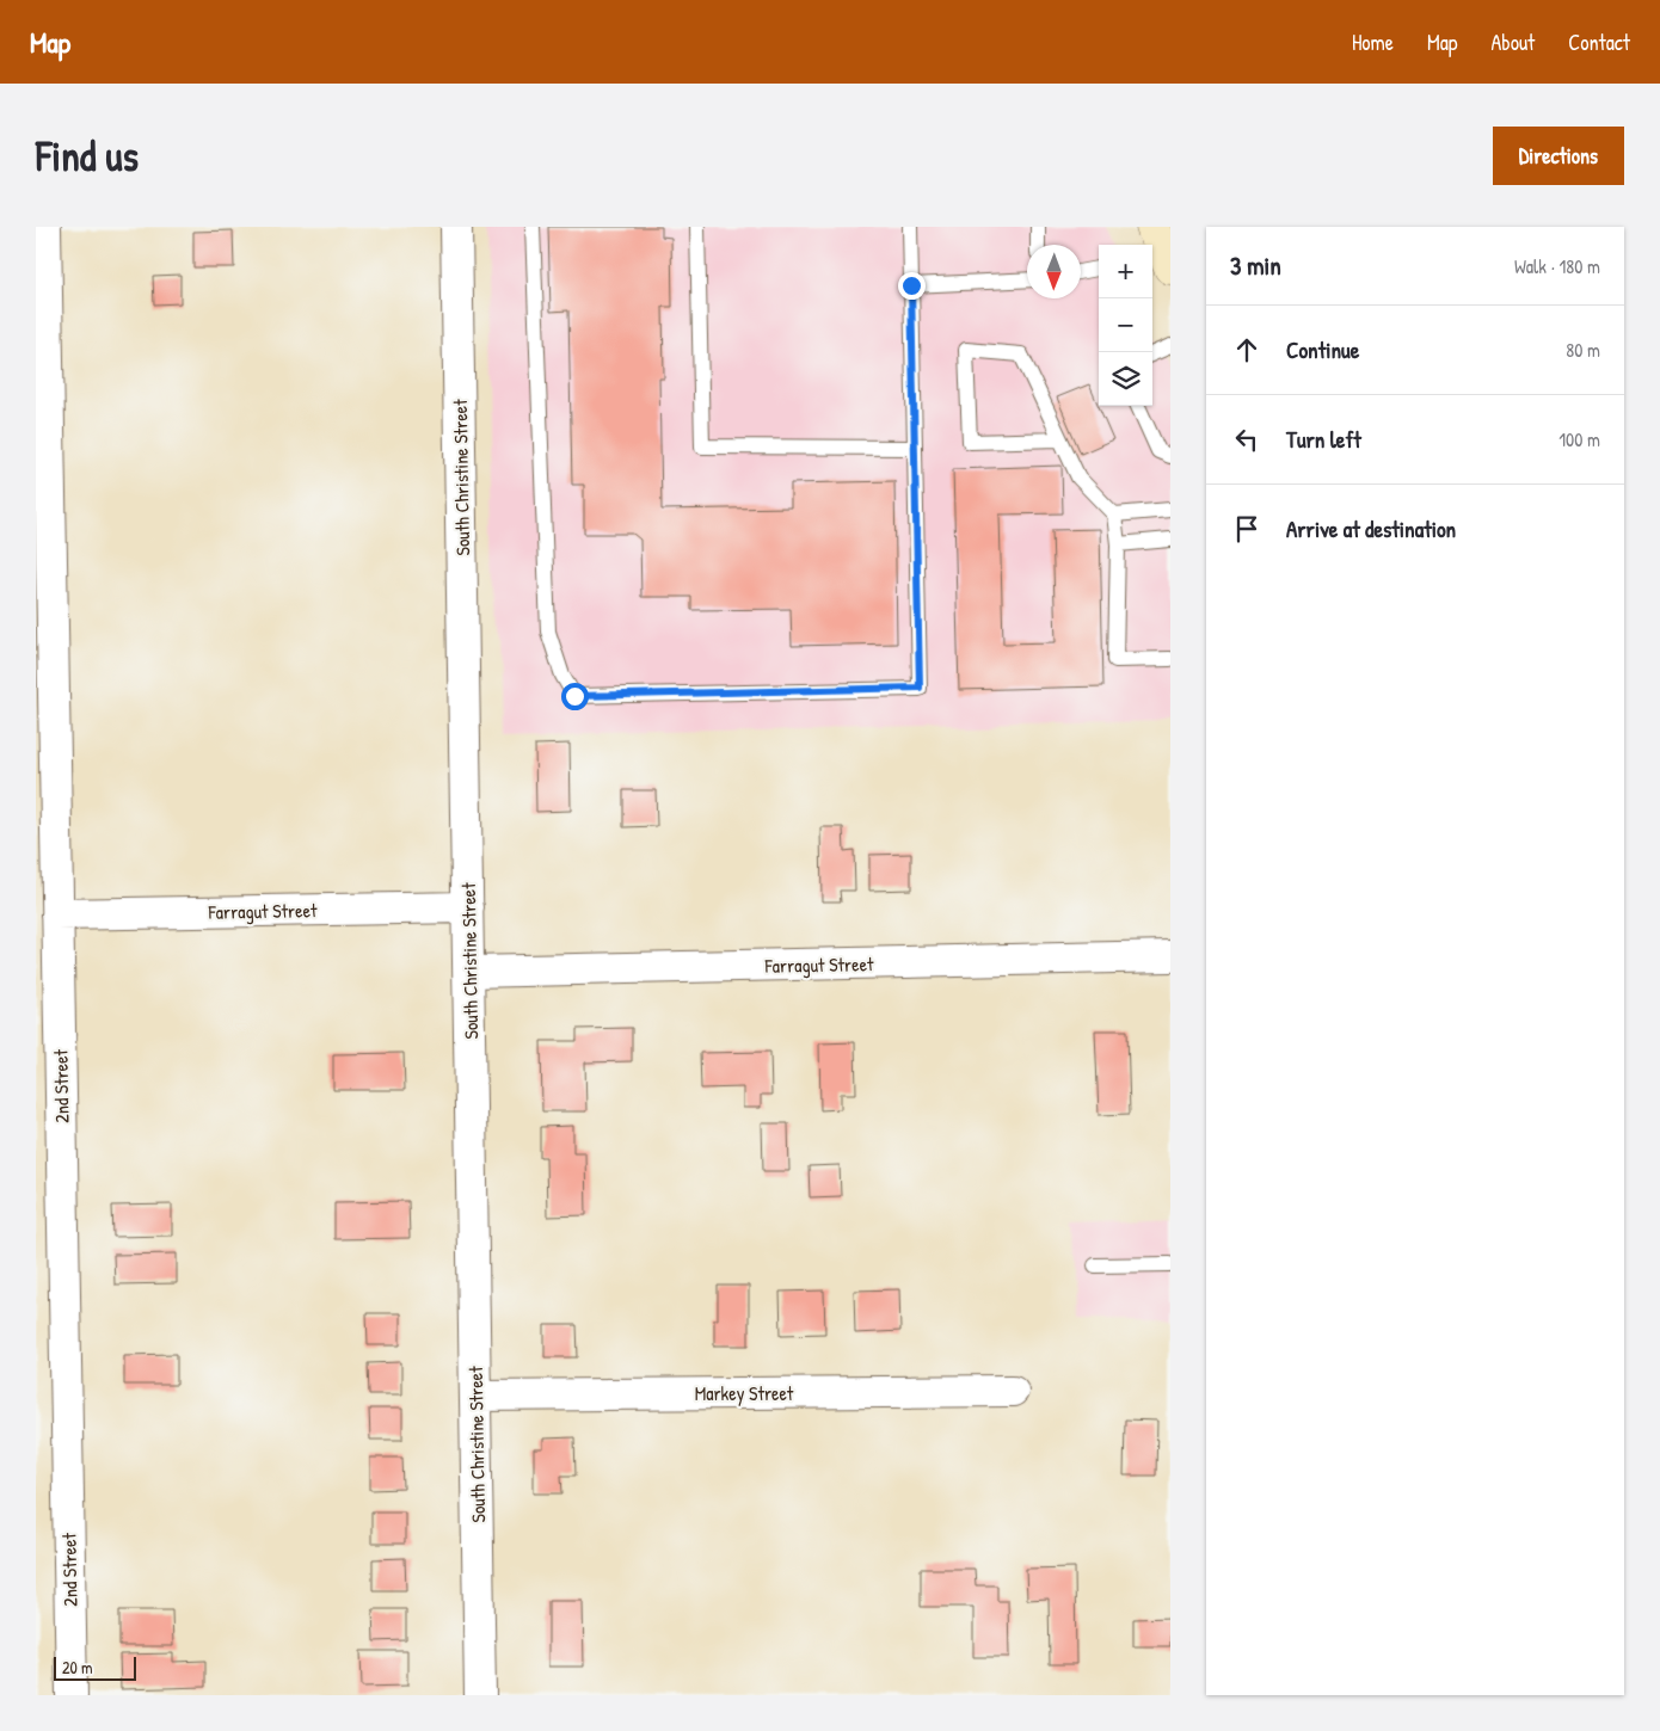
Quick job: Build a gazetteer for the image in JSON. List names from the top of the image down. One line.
{"streets":{"street":["South Christine Street","Farragut Street","2nd Street","Markey Street"]},"crossings":[["South Christine Street","Farragut Street"],["South Christine Street","Markey Street"],["Farragut Street","2nd Street"]],"scale_bar":"20 m","north":"bottom","page":{"header":"Map","nav":["Home","Map","About","Contact"],"buttons":"Directions","title":"Find us","heading":["3 min","Walk · 180 m"],"map_buttons":["+","−"],"list":[["Continue","80 m"],["Turn left","100 m"],"Arrive at destination"],"scale":"20 m"}}
